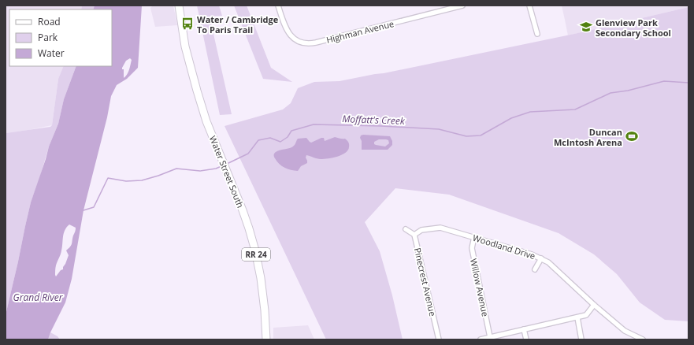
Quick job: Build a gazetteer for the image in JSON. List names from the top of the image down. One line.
{"streets":{"main road":["Water Street South","RR 24"],"street":["Highman Avenue","Woodland Drive","Pinecrest Avenue","Willow Avenue"]},"crossings":[["Woodland Drive","Pinecrest Avenue"],["Woodland Drive","Willow Avenue"]],"water":["Moffatt's Creek","Grand River"],"places":{"bus stop":["Water / Cambridge To Paris Trail"],"school or university":["Glenview Park Secondary School"],"sports":["Duncan McIntosh Arena"]},"legend":["Road","Park","Water"]}
